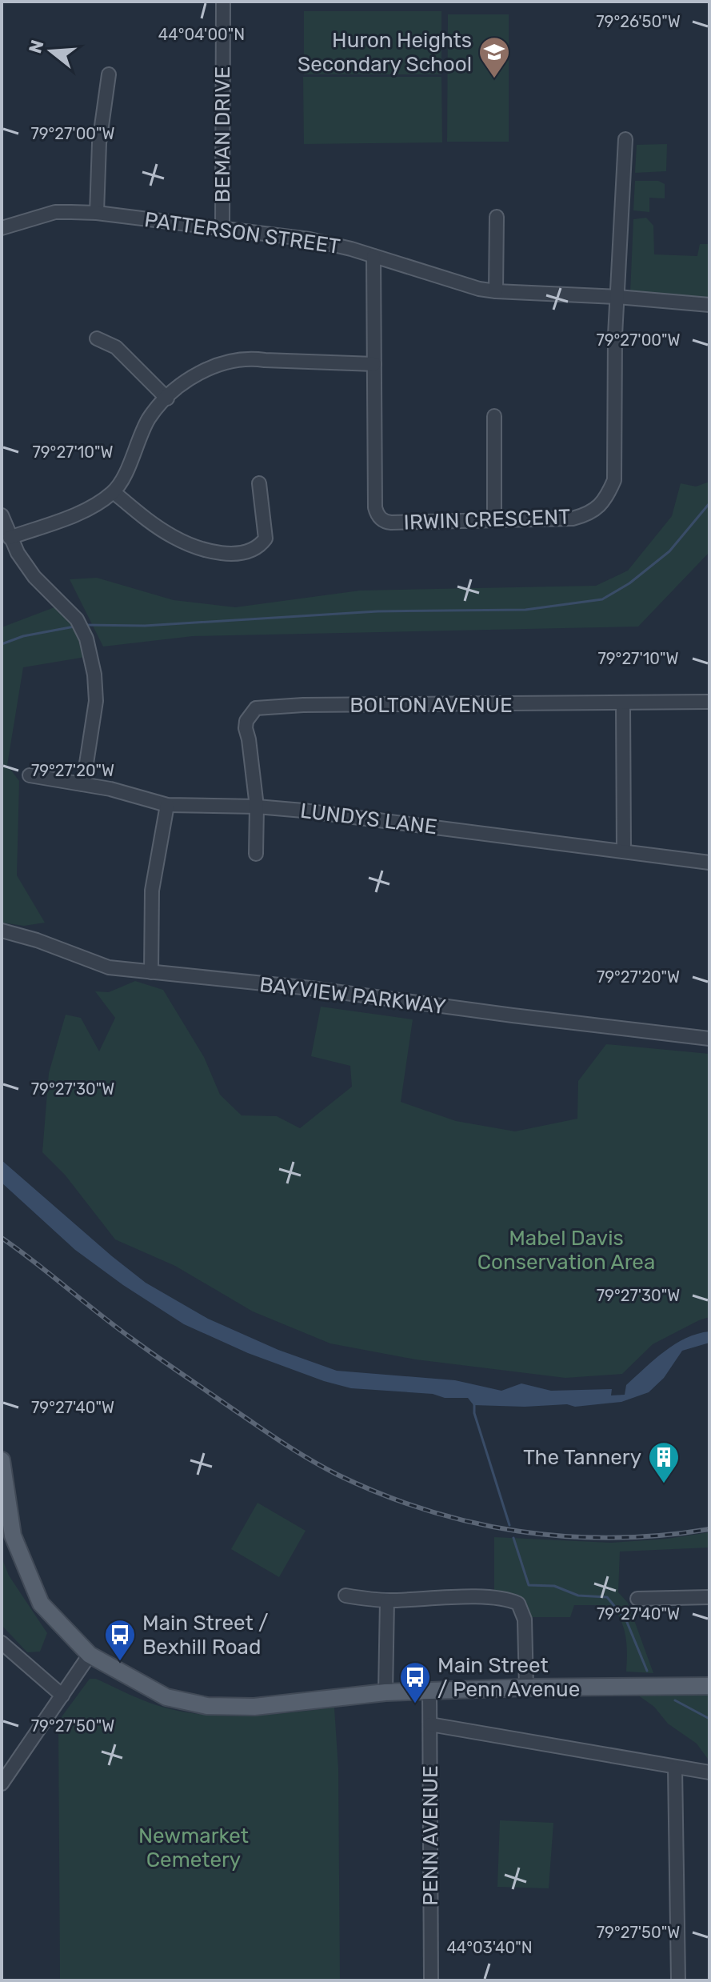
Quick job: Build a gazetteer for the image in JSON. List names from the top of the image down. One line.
{"streets":{"street":["BEMAN DRIVE","PATTERSON STREET","IRWIN CRESCENT","BOLTON AVENUE","LUNDYS LANE","BAYVIEW PARKWAY","PENN AVENUE"]},"crossings":[["BEMAN DRIVE","PATTERSON STREET"],["PATTERSON STREET","IRWIN CRESCENT"],["BOLTON AVENUE","LUNDYS LANE"]],"parks":["Mabel Davis Conservation Area","Newmarket Cemetery"],"places":{"school or university":["Huron Heights Secondary School"],"building":["The Tannery"],"bus stop":["Main Street / Bexhill Road","Main Street / Penn Avenue"]},"north":"left","coordinates":["79°26'50\"W","44°04'00\"N","79°27'00\"W","79°27'10\"W","79°27'20\"W","79°27'30\"W","79°27'40\"W","79°27'50\"W","44°03'40\"N"]}
